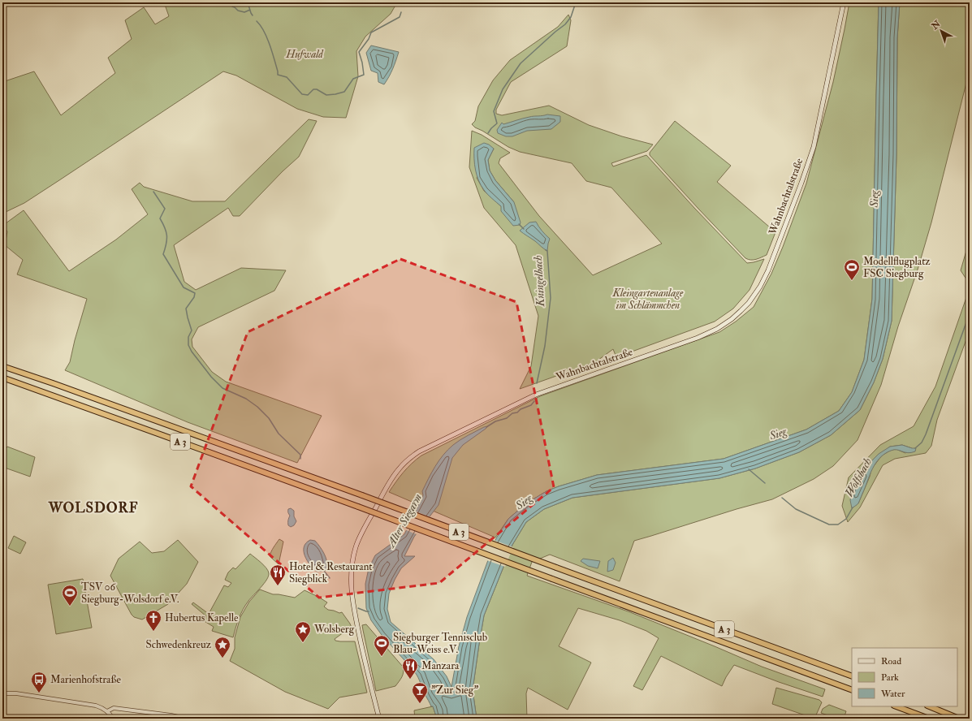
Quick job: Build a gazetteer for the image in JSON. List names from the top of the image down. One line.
{"streets":{"highway":["A 3"],"main road":["Wahnbachtalstraße"]},"districts":["WOLSDORF"],"water":["Sieg","Kningelbach","Wolfsbach","Alter Siegarm"],"parks":["Hufwald","Kleingartenanlage im Schlämmchen"],"places":{"sports":["Modellflugplatz FSC Siegburg","TSV 06 Siegburg-Wolsdorf e.V.","Siegburger Tennisclub Blau-Weiss e.V."],"restaurant":["Hotel & Restaurant Siegblick","Manzara"],"church":["Hubertus Kapelle"],"place":["Wolsberg","Schwedenkreuz"],"bus stop":["Marienhofstraße"],"bar":["\"Zur Sieg\""]},"legend":["Road","Park","Water"],"north":"top left"}
